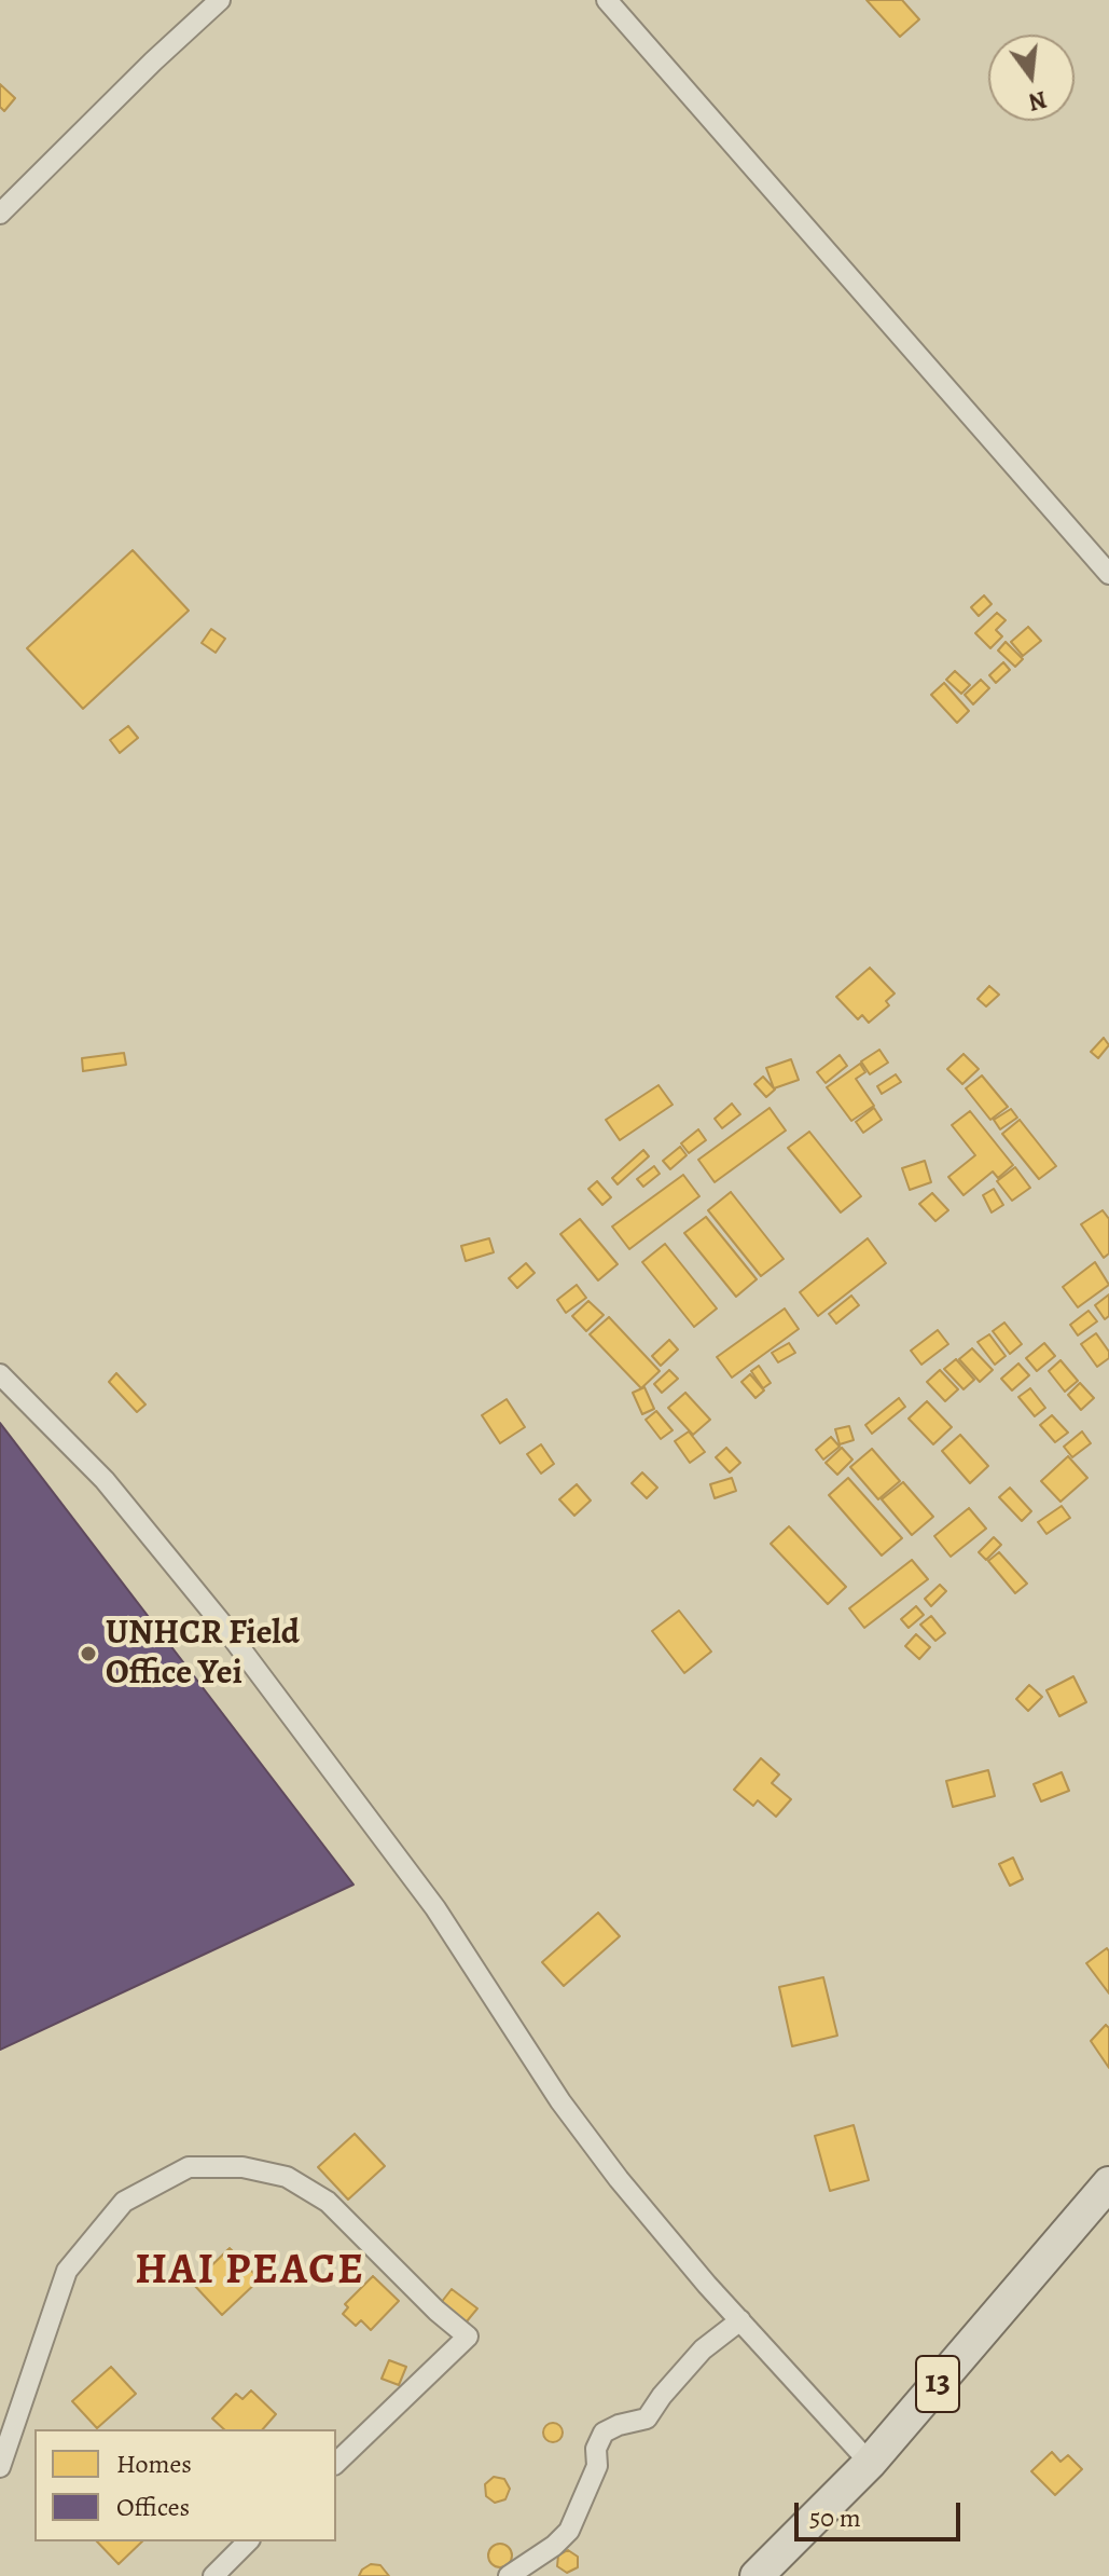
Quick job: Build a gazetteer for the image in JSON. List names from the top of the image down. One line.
{"streets":{"main road":["13"]},"districts":["HAI PEACE"],"places":["UNHCR Field Office Yei"],"legend":["Homes","Offices"],"scale_bar":"50 m","north":"bottom"}
